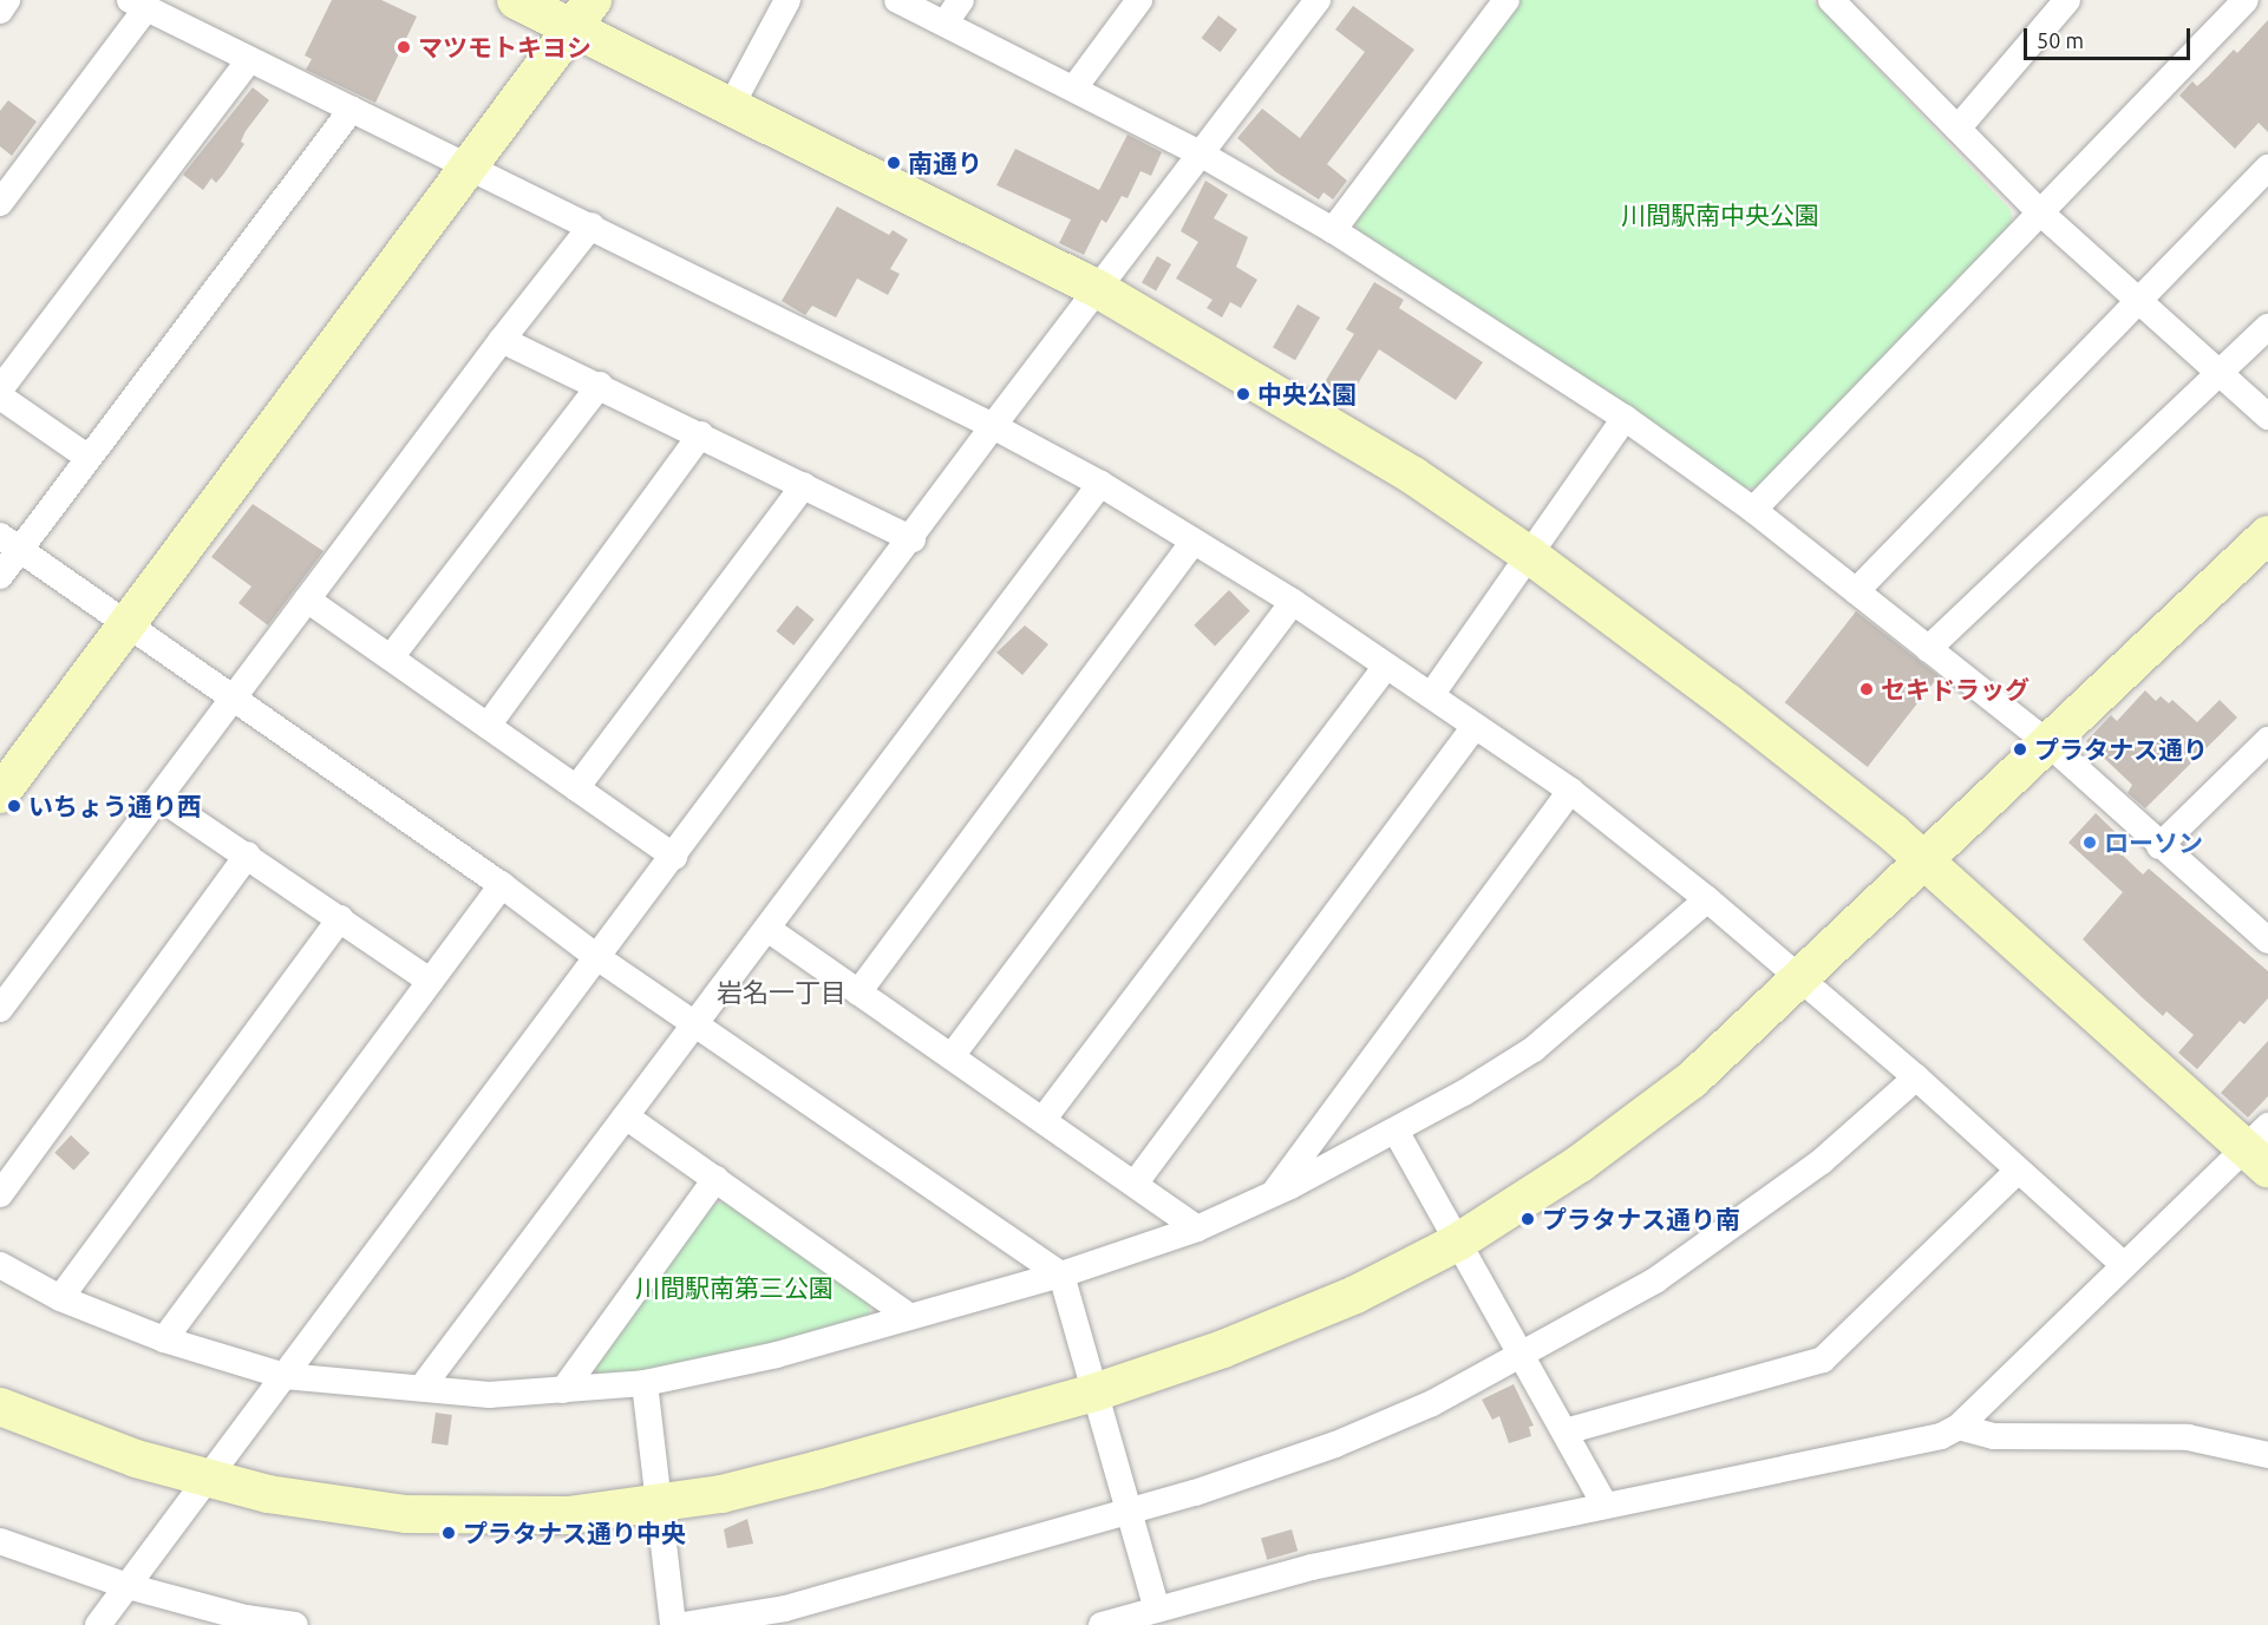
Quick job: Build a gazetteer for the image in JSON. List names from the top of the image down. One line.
{"districts":["岩名一丁目"],"parks":["川間駅南中央公園","川間駅南第三公園"],"places":["マツモトキヨシ","南通り","中央公園","セキドラッグ","プラタナス通り","いちょう通り西","ローソン","プラタナス通り南","プラタナス通り中央"],"scale_bar":"50 m"}
